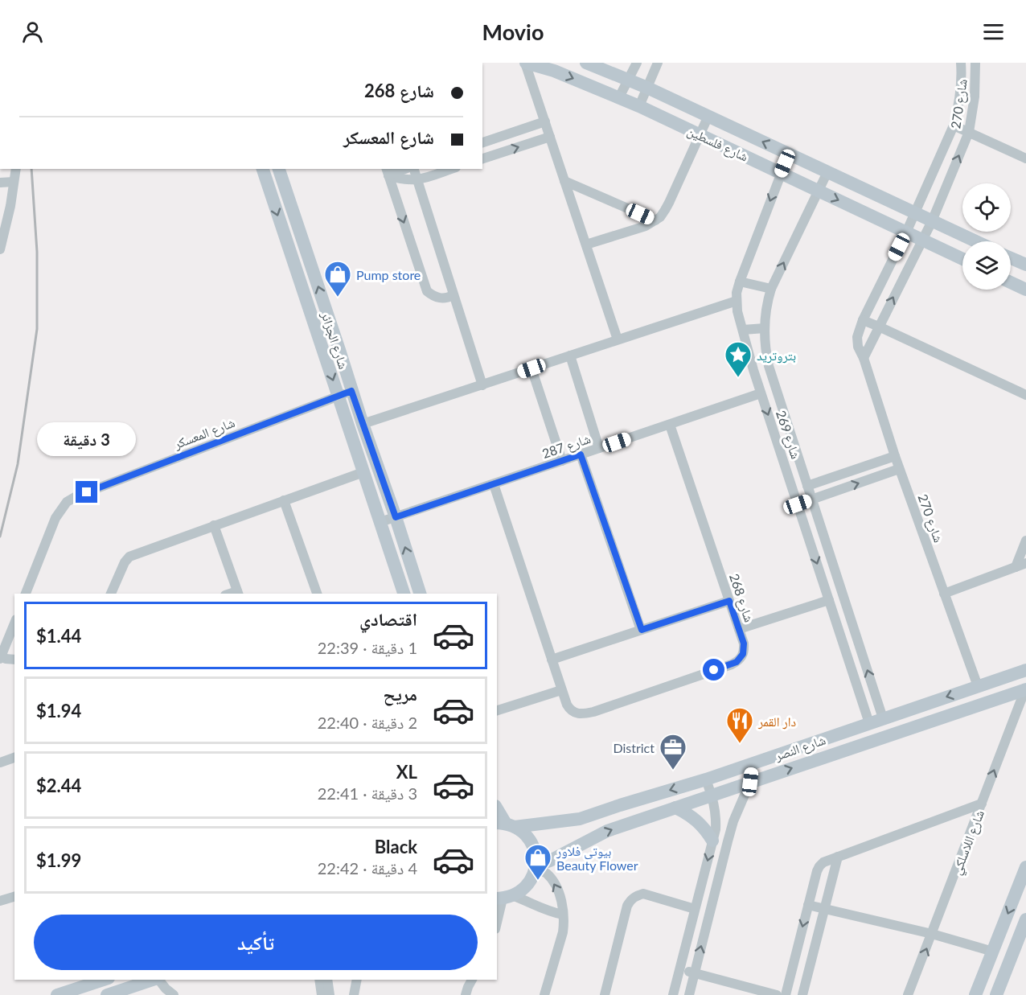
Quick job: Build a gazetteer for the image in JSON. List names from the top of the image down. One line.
{"streets":{"street":["شارع 270","شارع فلسطين","شارع الجزائر","شارع المعسكر","شارع 269","شارع 287","شارع 268","شارع النصر","شارع اللاسلكي"]},"crossings":[["شارع 270","شارع فلسطين"],["شارع 270","شارع النصر"],["شارع فلسطين","شارع 269"],["شارع الجزائر","شارع المعسكر"],["شارع الجزائر","شارع 287"],["شارع 269","شارع 287"],["شارع 269","شارع النصر"],["شارع 287","شارع 268"],["شارع النصر","شارع اللاسلكي"]],"places":{"shop":["Pump store","بيوتى فلاور Beauty Flower"],"place":["بتروتريد"],"restaurant":["دار القمر"],"office":["District"]},"page":{"header":"Movio","banner":["شارع 268","شارع المعسكر"],"bubble":"3 دقيقة","list":[{"name":"اقتصادي","note":"1 دقيقة · 22:39","value":"$1.44"},{"name":"مريح","note":"2 دقيقة · 22:40","value":"$1.94"},{"name":"XL","note":"3 دقيقة · 22:41","value":"$2.44"},{"name":"Black","note":"4 دقيقة · 22:42","value":"$1.99"}],"buttons":"تأكيد"}}
